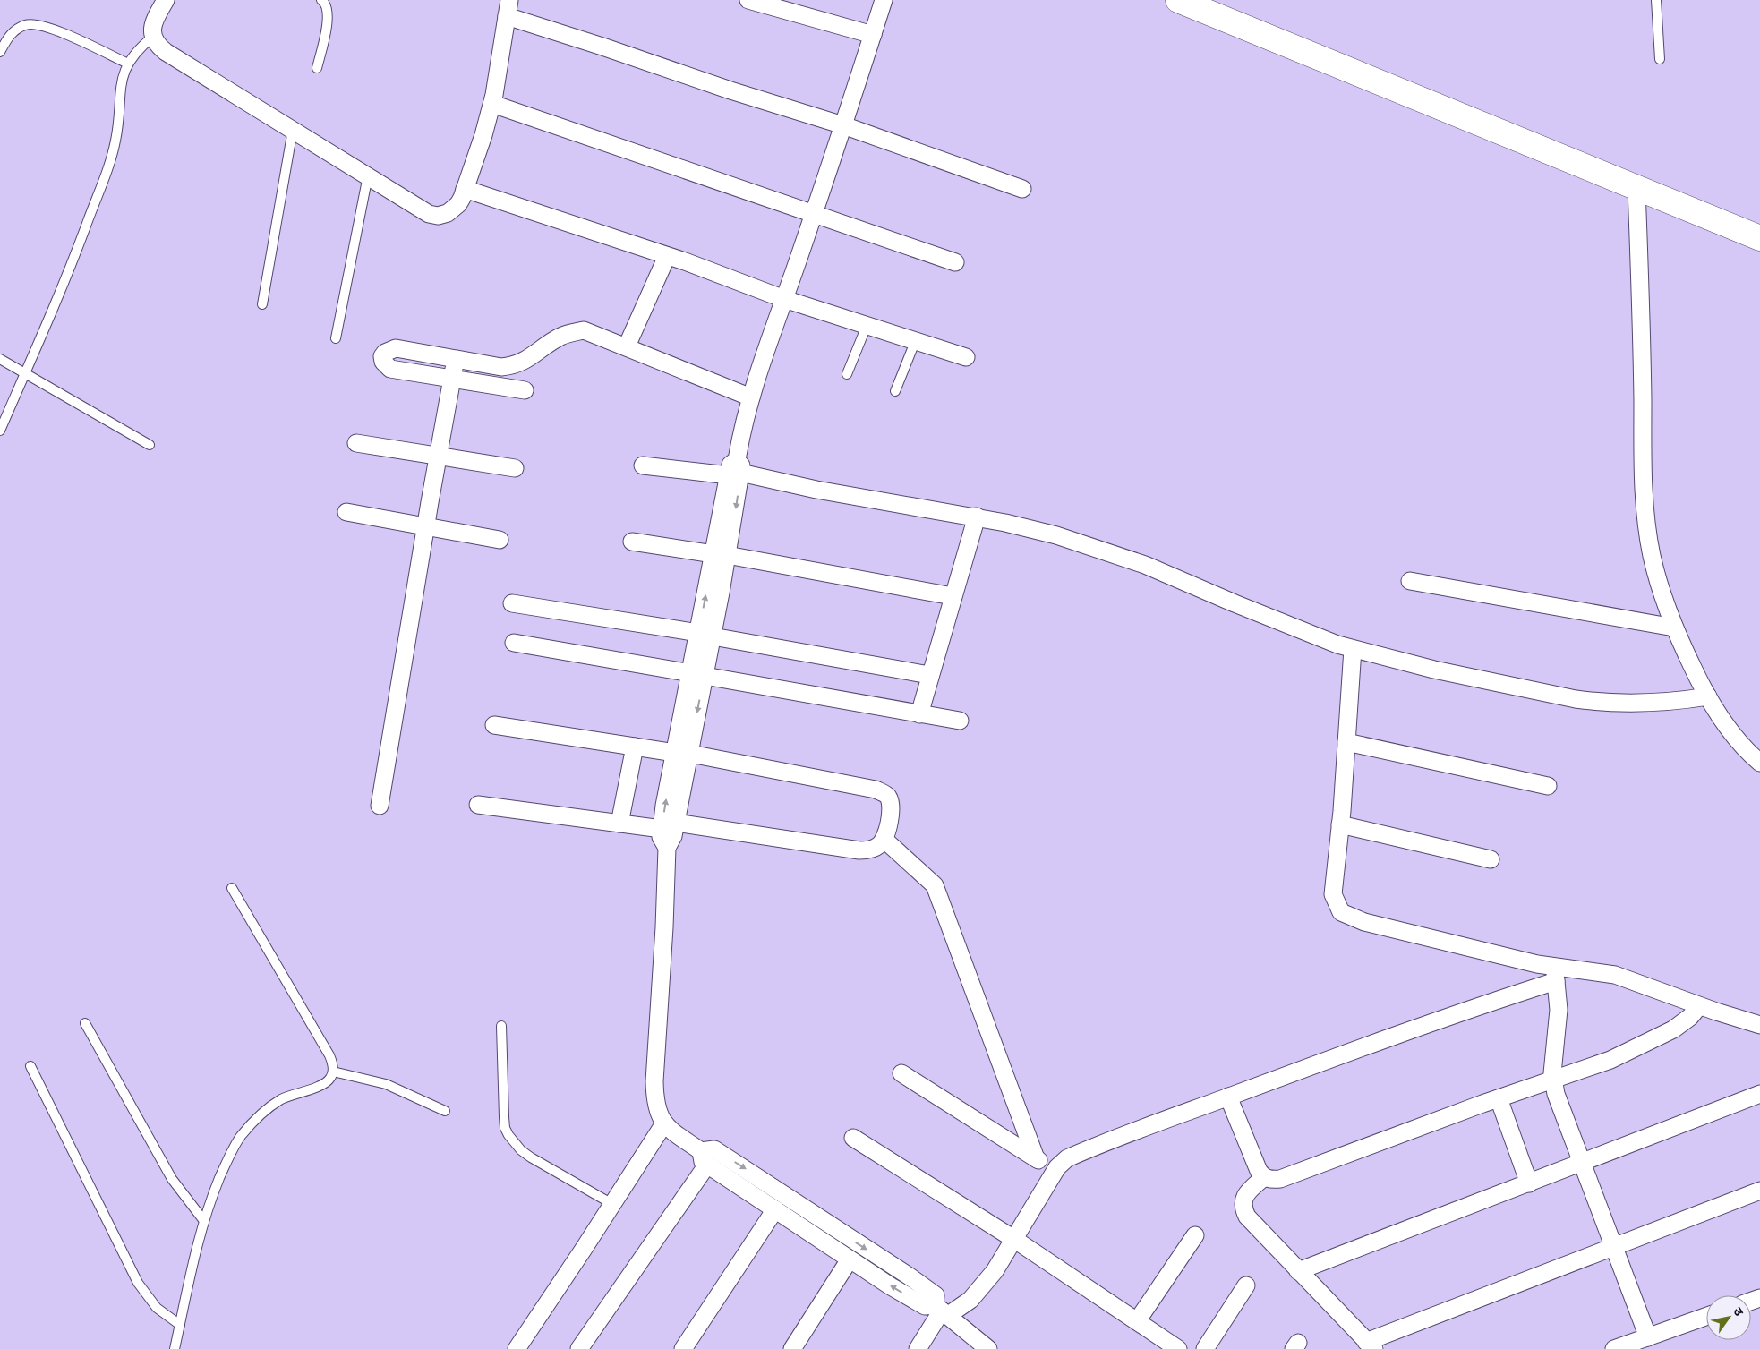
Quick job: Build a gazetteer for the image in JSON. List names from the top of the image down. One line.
{"north":"top right"}
